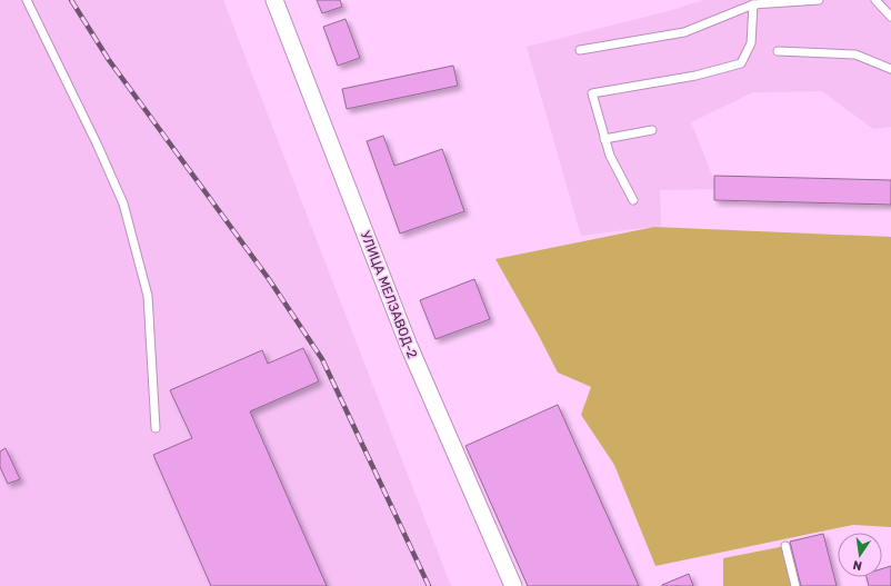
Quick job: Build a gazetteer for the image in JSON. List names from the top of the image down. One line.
{"streets":{"street":["УЛИЦА МЕЛЗАВОД-2"]},"north":"bottom"}
